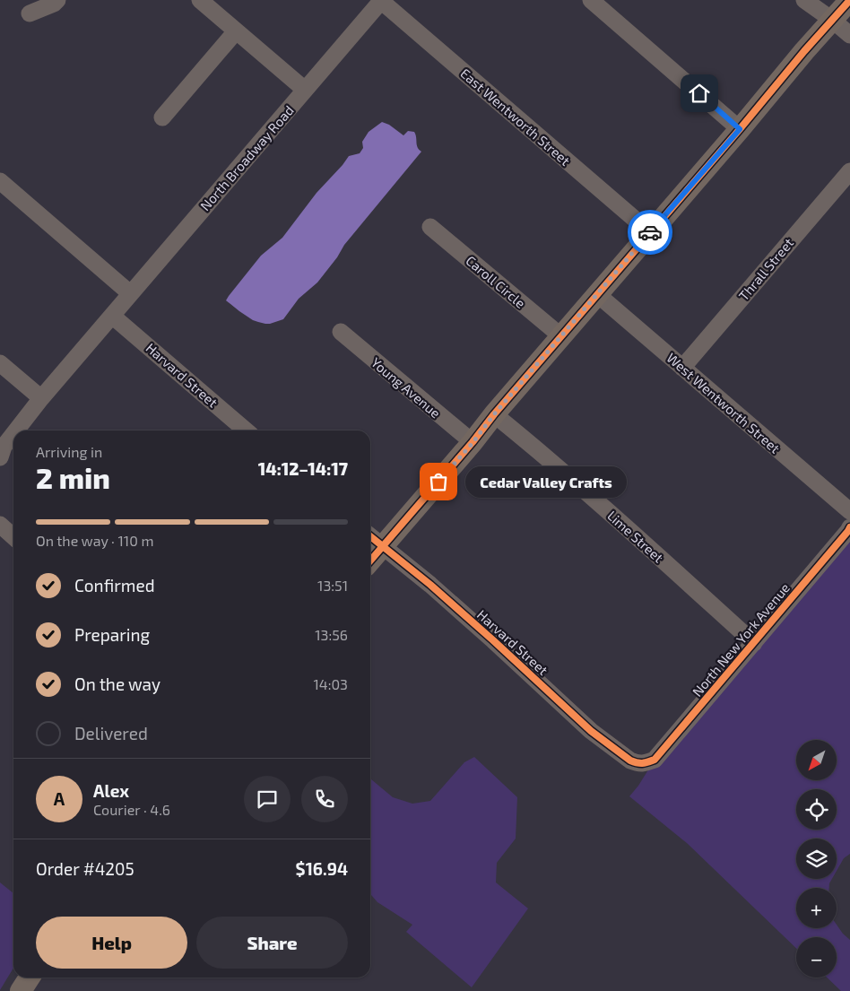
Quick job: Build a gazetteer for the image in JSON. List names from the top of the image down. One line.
{"streets":{"street":["East Wentworth Street","North Broadway Road","Thrall Street","Caroll Circle","Harvard Street","Young Avenue","West Wentworth Street","Lime Street","North New York Avenue"]},"crossings":[["East Wentworth Street","North Broadway Road"],["North Broadway Road","Harvard Street"],["Thrall Street","West Wentworth Street"],["Harvard Street","North New York Avenue"],["Lime Street","North New York Avenue"]],"places":["Cedar Valley Crafts"],"north":"bottom left","page":{"heading":["2 min","Arriving in","14:12–14:17"],"panel":["Alex","Courier · 4.6","Order #4205","$16.94"],"bubble":"Cedar Valley Crafts","bar":"On the way · 110 m","list":[["Confirmed","13:51"],["Preparing","13:56"],["On the way","14:03"],"Delivered"],"map_buttons":["+","−"],"round":"A","buttons":["Help","Share"]}}
